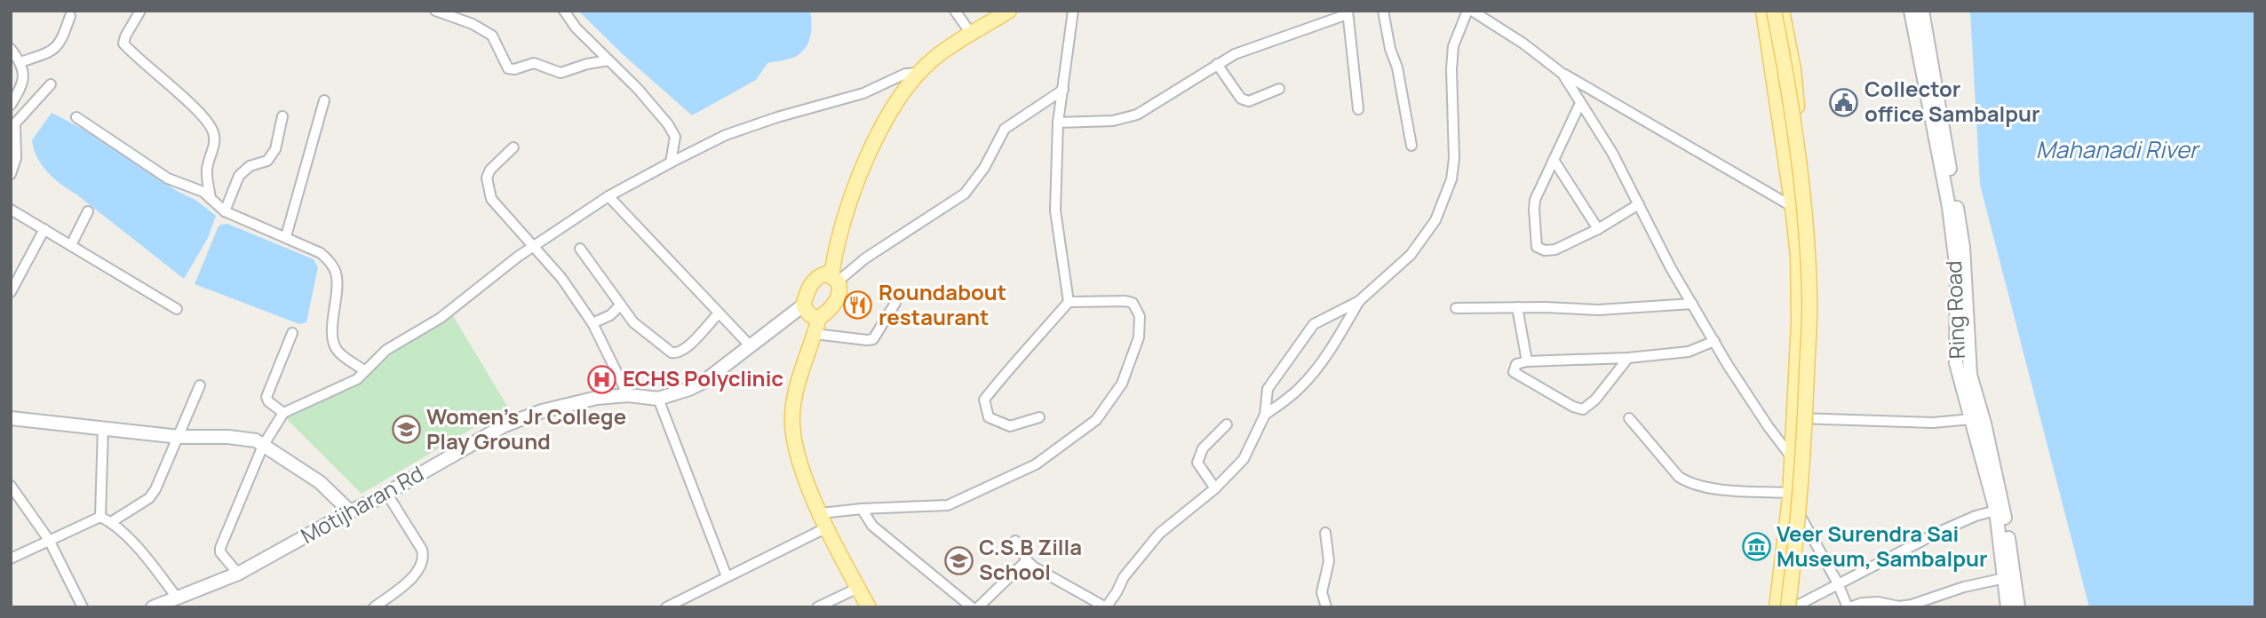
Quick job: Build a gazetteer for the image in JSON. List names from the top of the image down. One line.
{"streets":{"street":["Ring Road","Motijharan Rd"]},"water":["Mahanadi River"],"places":{"public building":["Collector office Sambalpur"],"restaurant":["Roundabout restaurant"],"hospital":["ECHS Polyclinic"],"school or university":["Women's Jr College Play Ground","C.S.B Zilla School"],"museum":["Veer Surendra Sai Museum, Sambalpur"]}}
